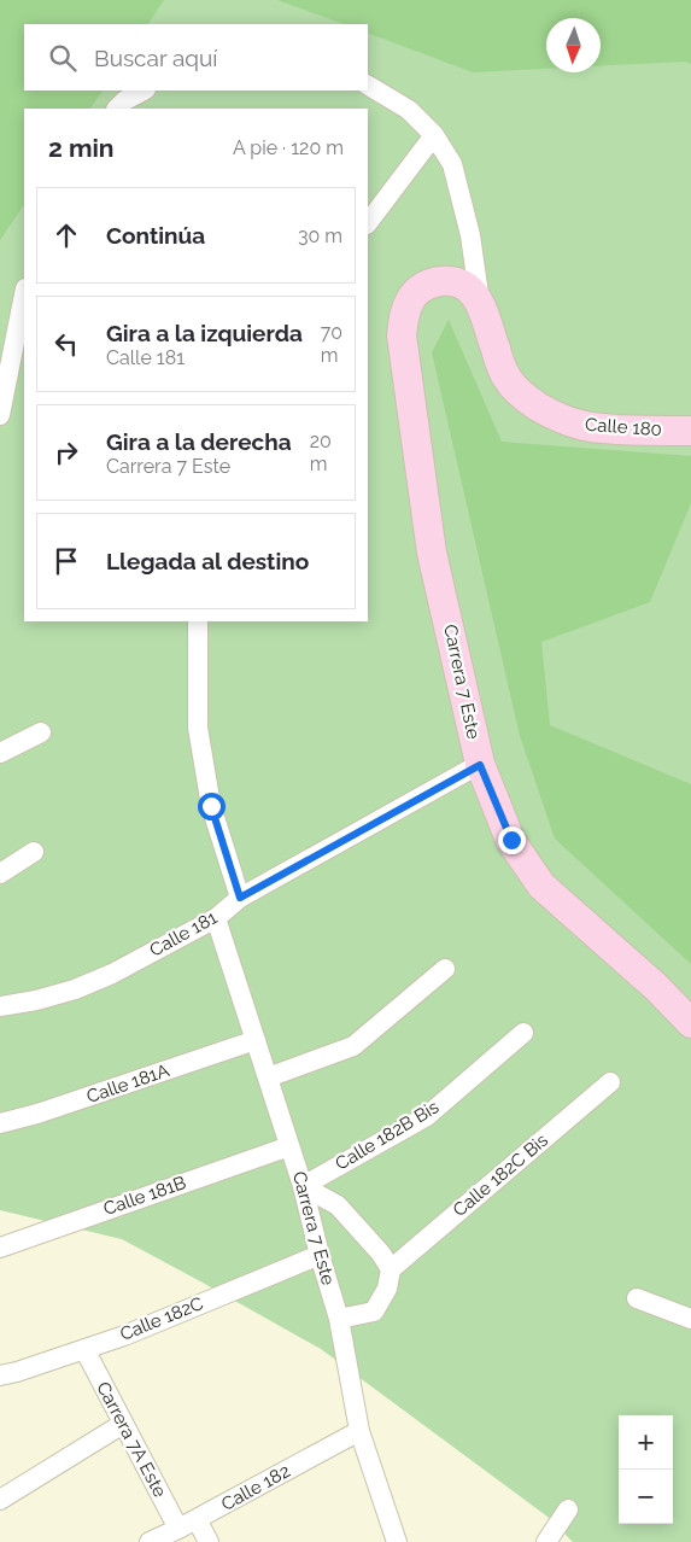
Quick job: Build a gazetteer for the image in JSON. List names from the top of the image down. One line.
{"streets":{"main road":["Calle 180","Carrera 7 Este"],"street":["Calle 181","Calle 181A","Calle 182B Bis","Calle 182C Bis","Calle 181B","Calle 182C","Carrera 7A Este","Calle 182"]},"crossings":[["Calle 180","Carrera 7 Este"],["Carrera 7 Este","Calle 181"],["Carrera 7 Este","Calle 181A"],["Carrera 7 Este","Calle 182B Bis"],["Carrera 7 Este","Calle 181B"],["Carrera 7 Este","Calle 182C"],["Carrera 7 Este","Calle 182"],["Calle 182C","Carrera 7A Este"],["Carrera 7A Este","Calle 182"]],"north":"bottom","page":{"search":"Buscar aquí","heading":["2 min","A pie · 120 m"],"list":[["Continúa","30 m"],["Gira a la izquierda","Calle 181","70 m"],["Gira a la derecha","Carrera 7 Este","20 m"],"Llegada al destino"],"map_buttons":["+","−"]}}
